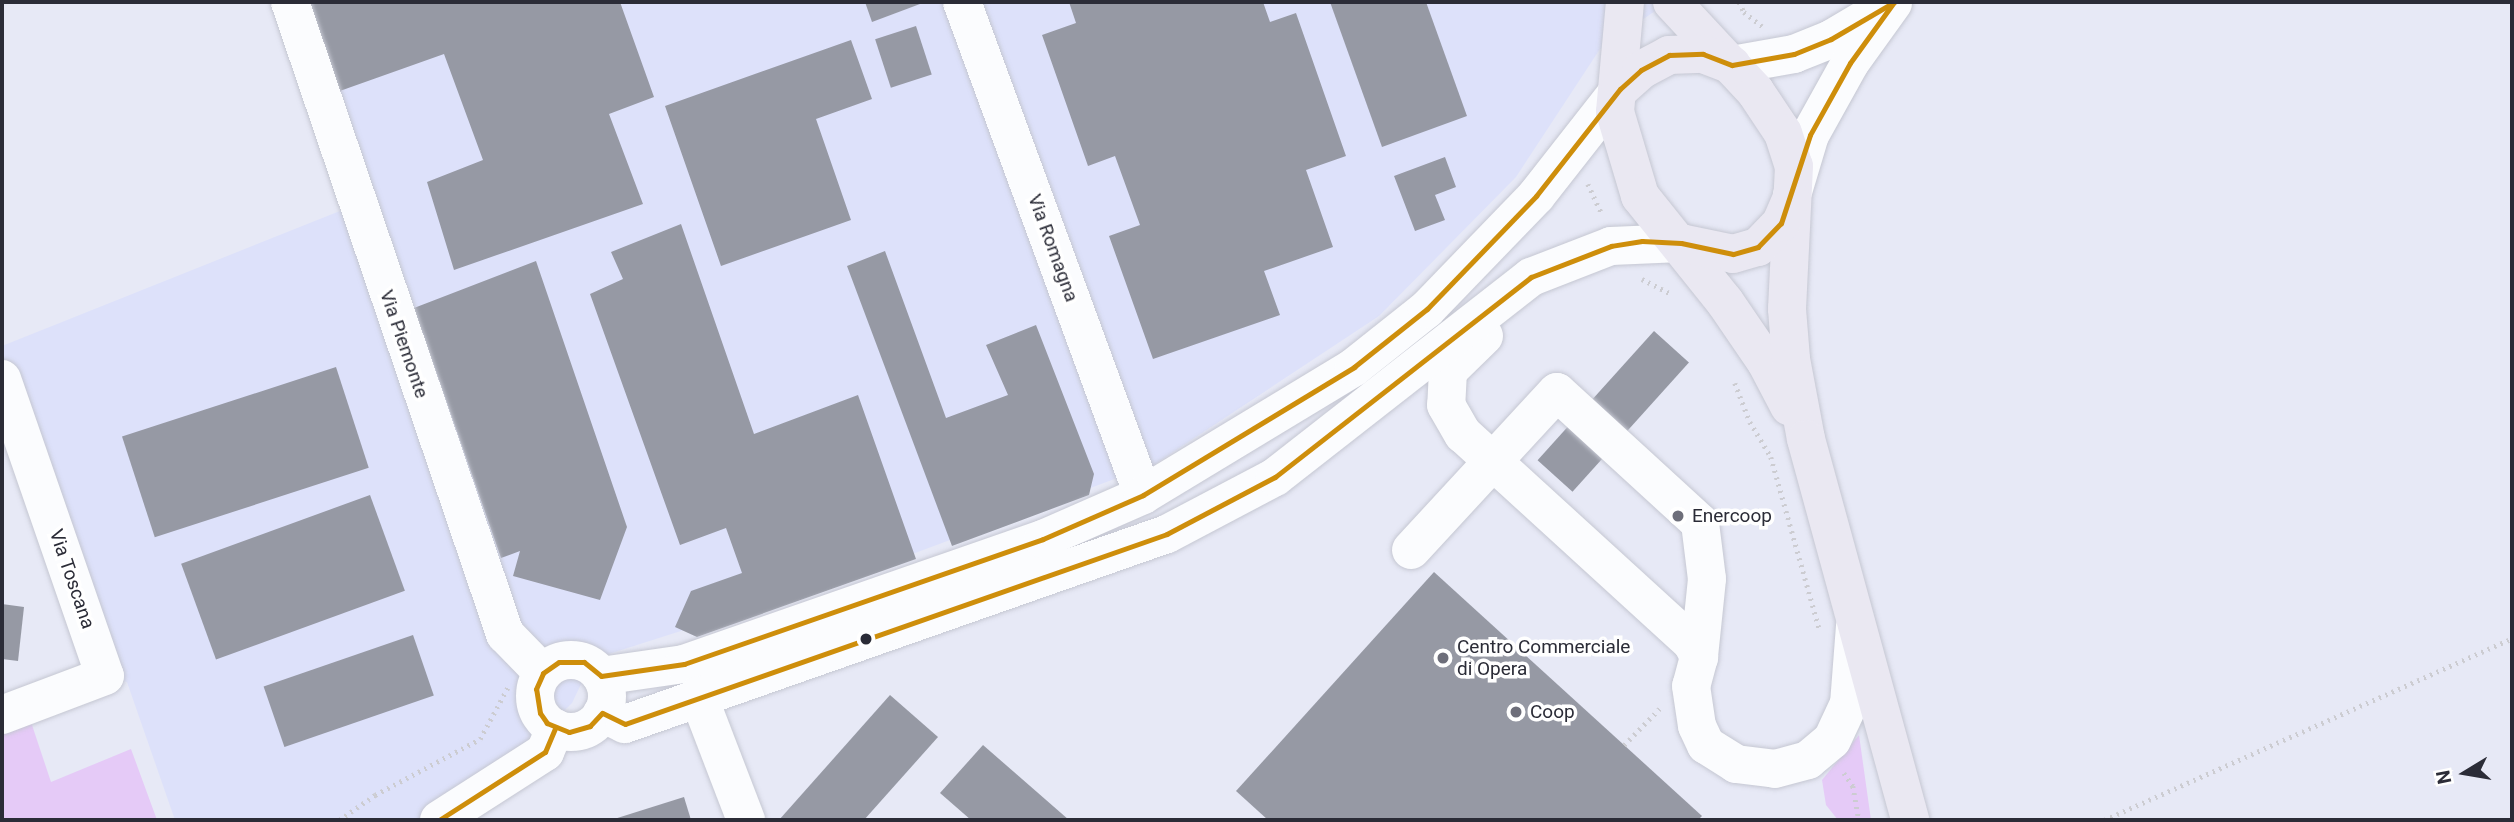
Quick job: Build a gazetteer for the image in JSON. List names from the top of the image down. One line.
{"streets":{"street":["Via Romagna","Via Piemonte","Via Toscana"]},"places":["Enercoop","Centro Commerciale di Opera","Coop"],"north":"left"}
